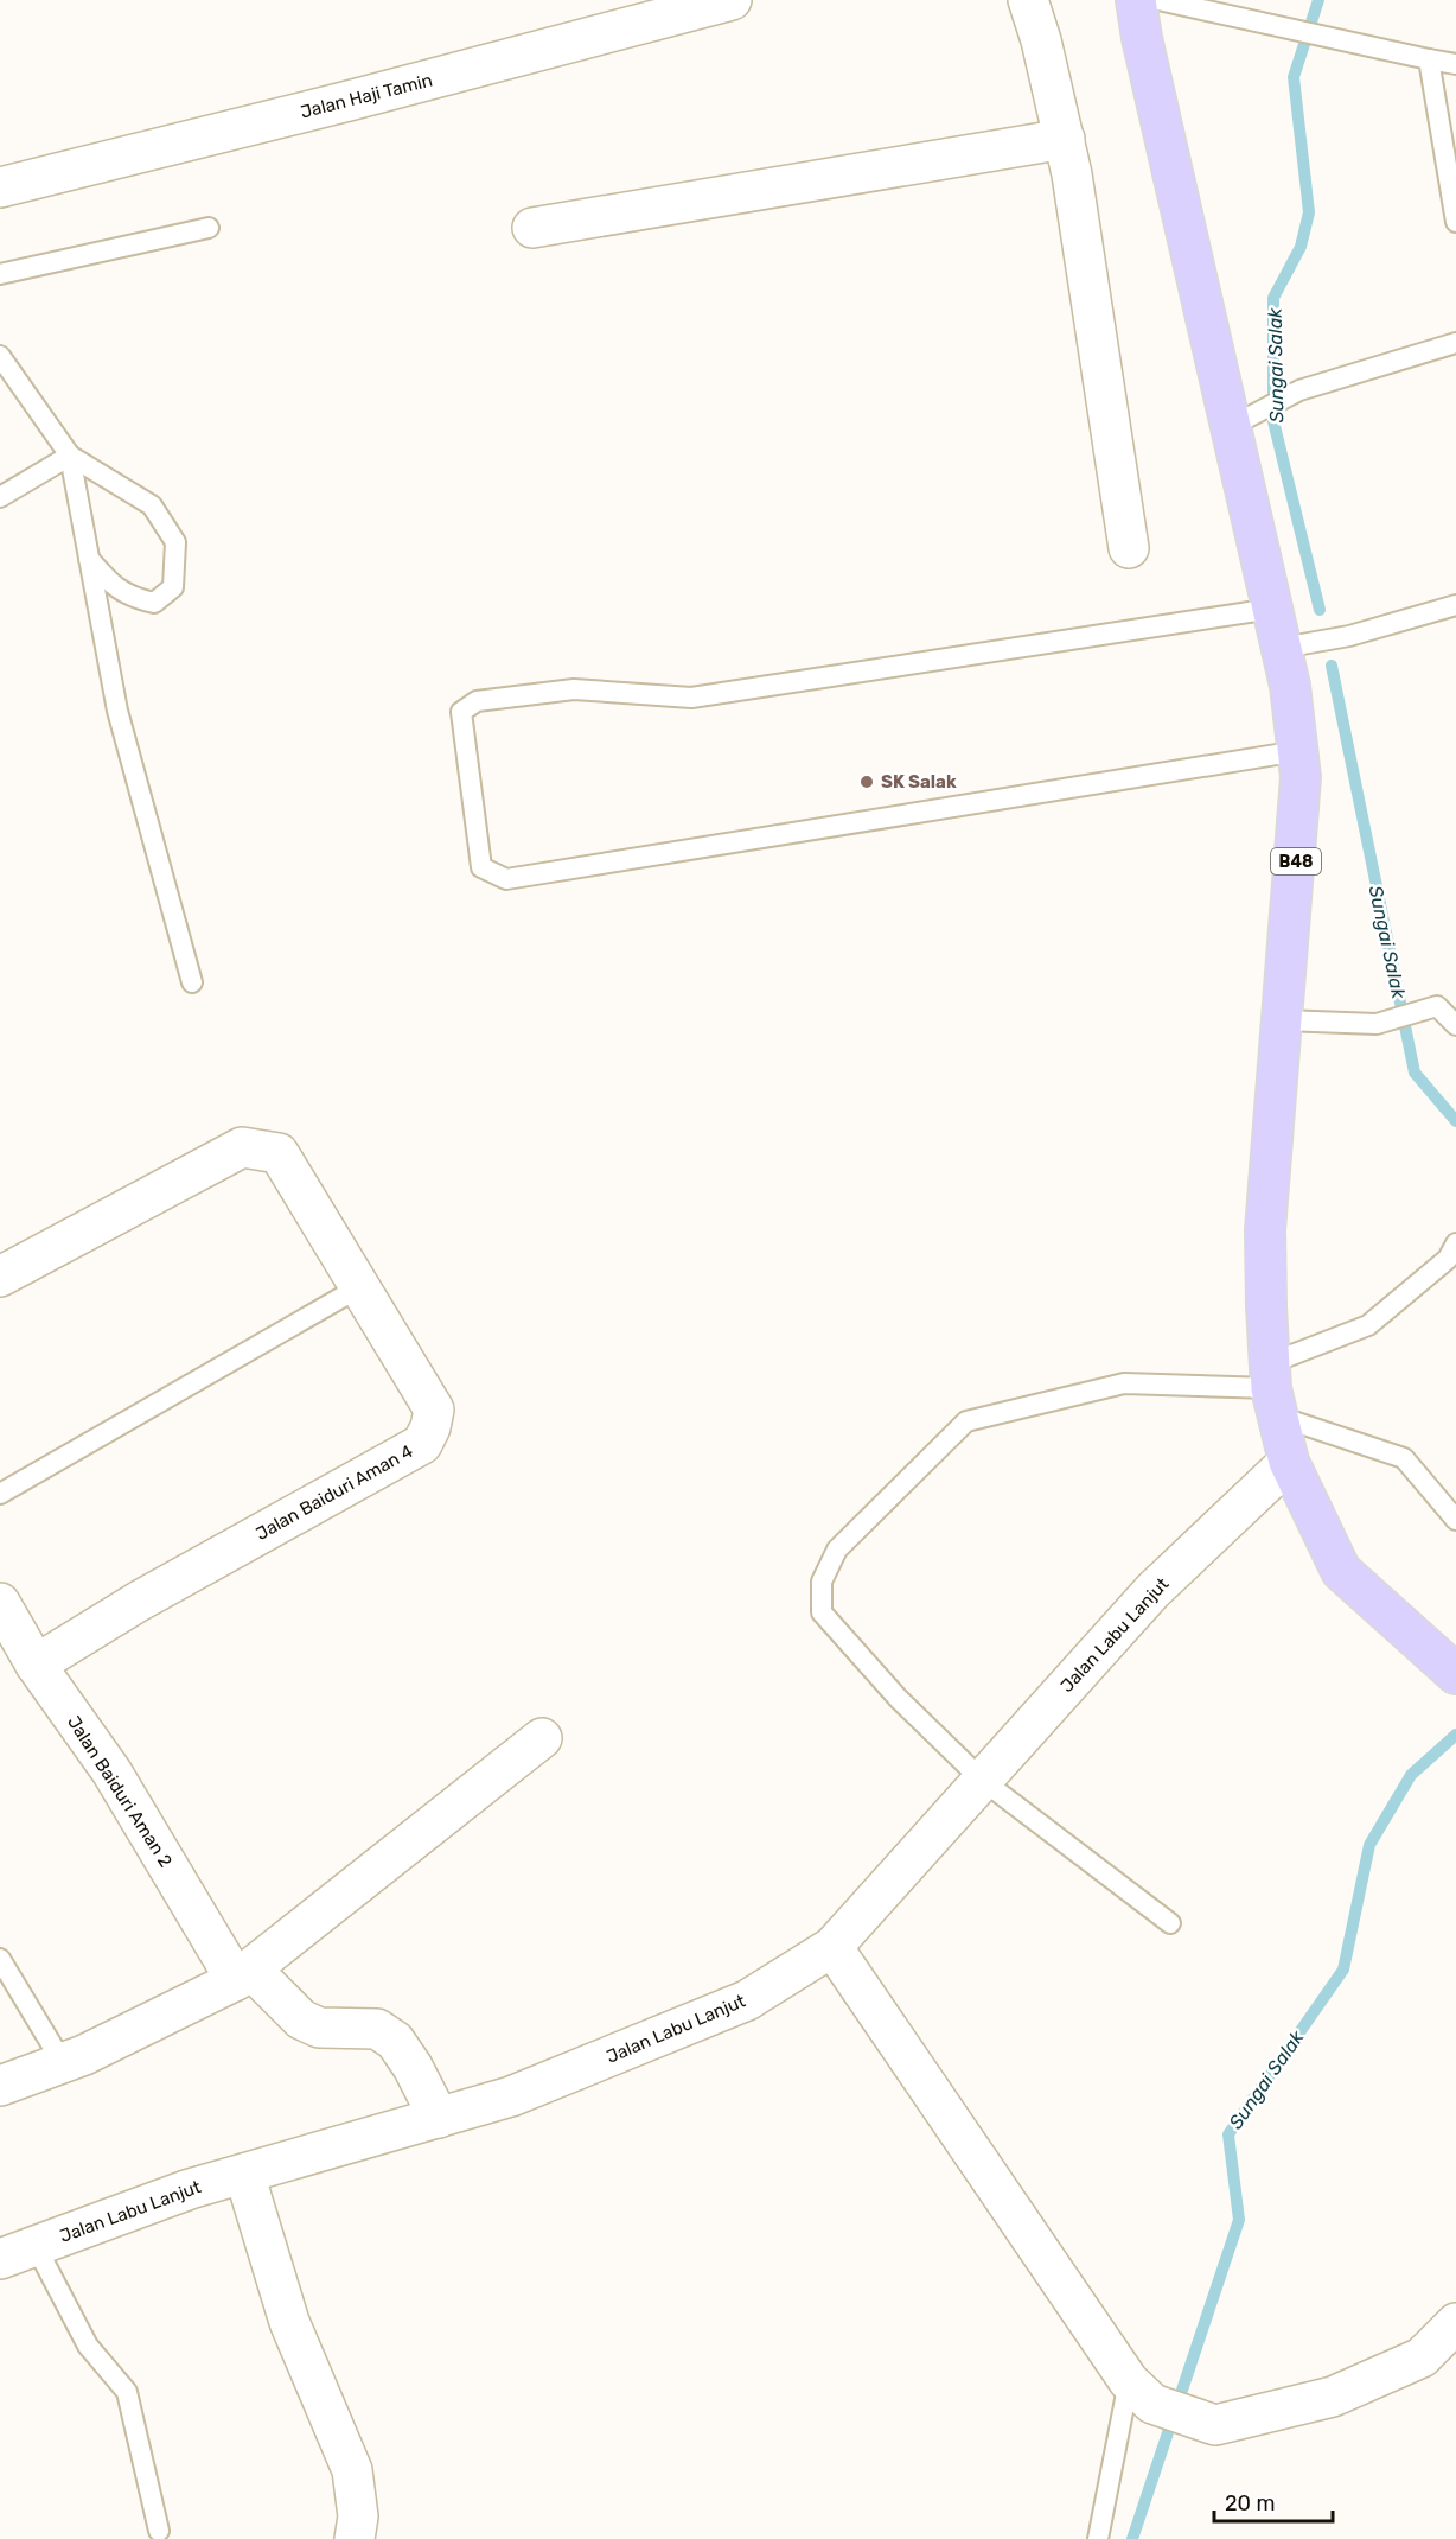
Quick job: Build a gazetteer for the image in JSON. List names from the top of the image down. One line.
{"streets":{"main road":["B48"],"street":["Jalan Haji Tamin","Jalan Baiduri Aman 4","Jalan Labu Lanjut","Jalan Baiduri Aman 2"]},"crossings":[["B48","Jalan Labu Lanjut"],["Jalan Baiduri Aman 4","Jalan Baiduri Aman 2"],["Jalan Labu Lanjut","Jalan Baiduri Aman 2"]],"water":["Sungai Salak"],"places":["SK Salak"],"scale_bar":"20 m"}
